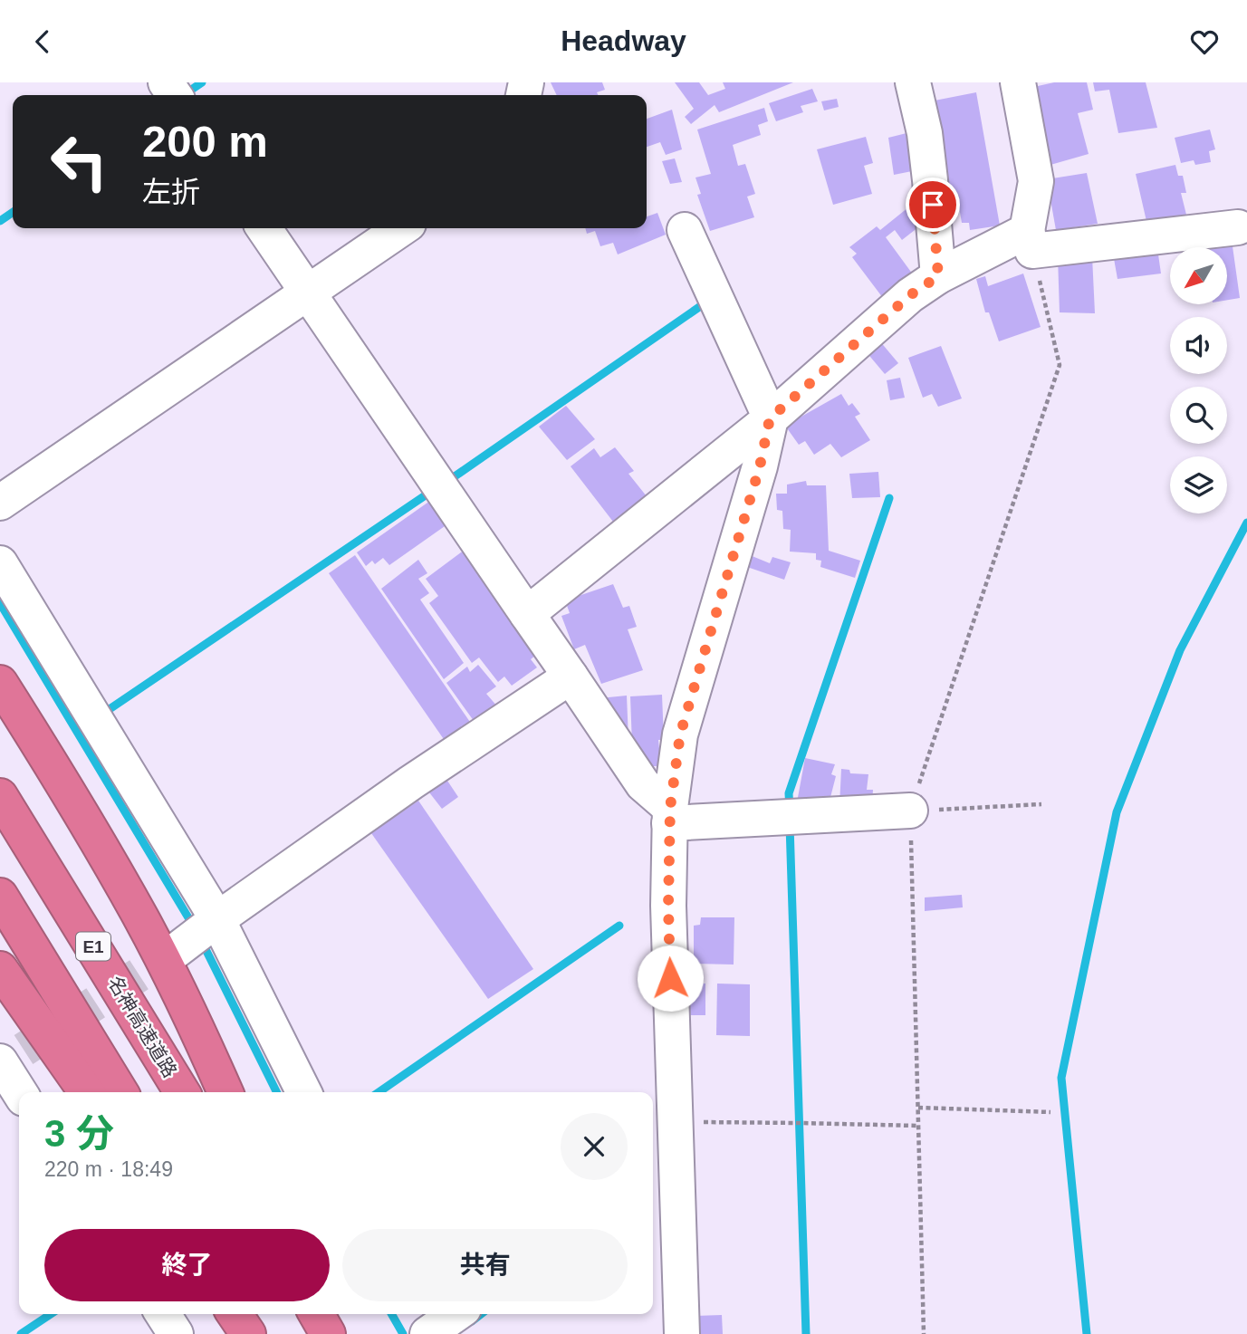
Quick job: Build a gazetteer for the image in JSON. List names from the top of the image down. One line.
{"streets":{"highway":["E1","名神高速道路"]},"north":"bottom left","page":{"header":"Headway","turn":["200 m","左折"],"heading":["3 分","220 m · 18:49"],"buttons":["終了","共有"]}}
